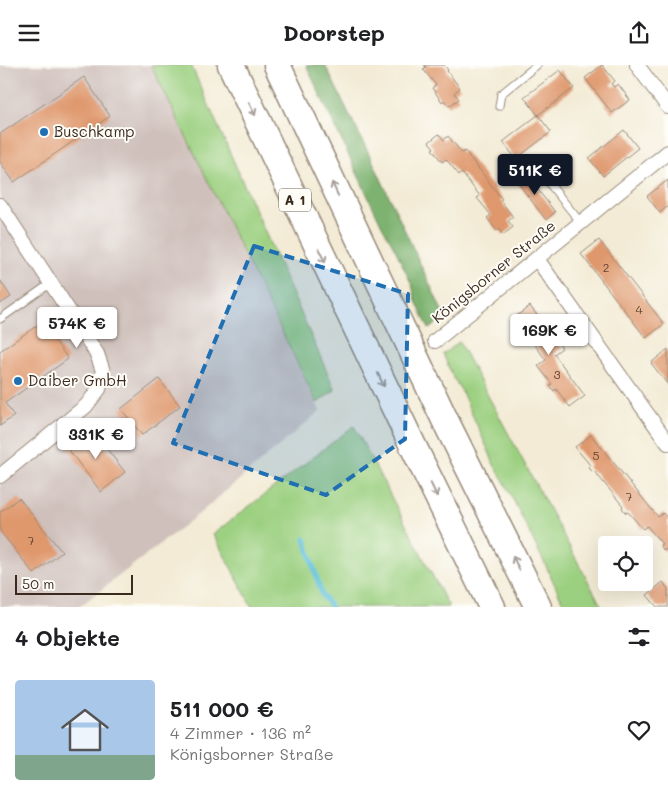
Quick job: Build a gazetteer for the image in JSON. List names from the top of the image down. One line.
{"streets":{"highway":["A 1"],"street":["Königsborner Straße"]},"places":["Buschkamp","Daiber GmbH"],"house_numbers":["2","4","3","5","7","7"],"scale_bar":"50 m","page":{"header":"Doorstep","price":["511K €","574K €","169K €","331K €"],"scale":"50 m","heading":"4 Objekte","list":[{"name":"511 000 €","note":"4 Zimmer · 136 m² · Königsborner Straße"}]}}
